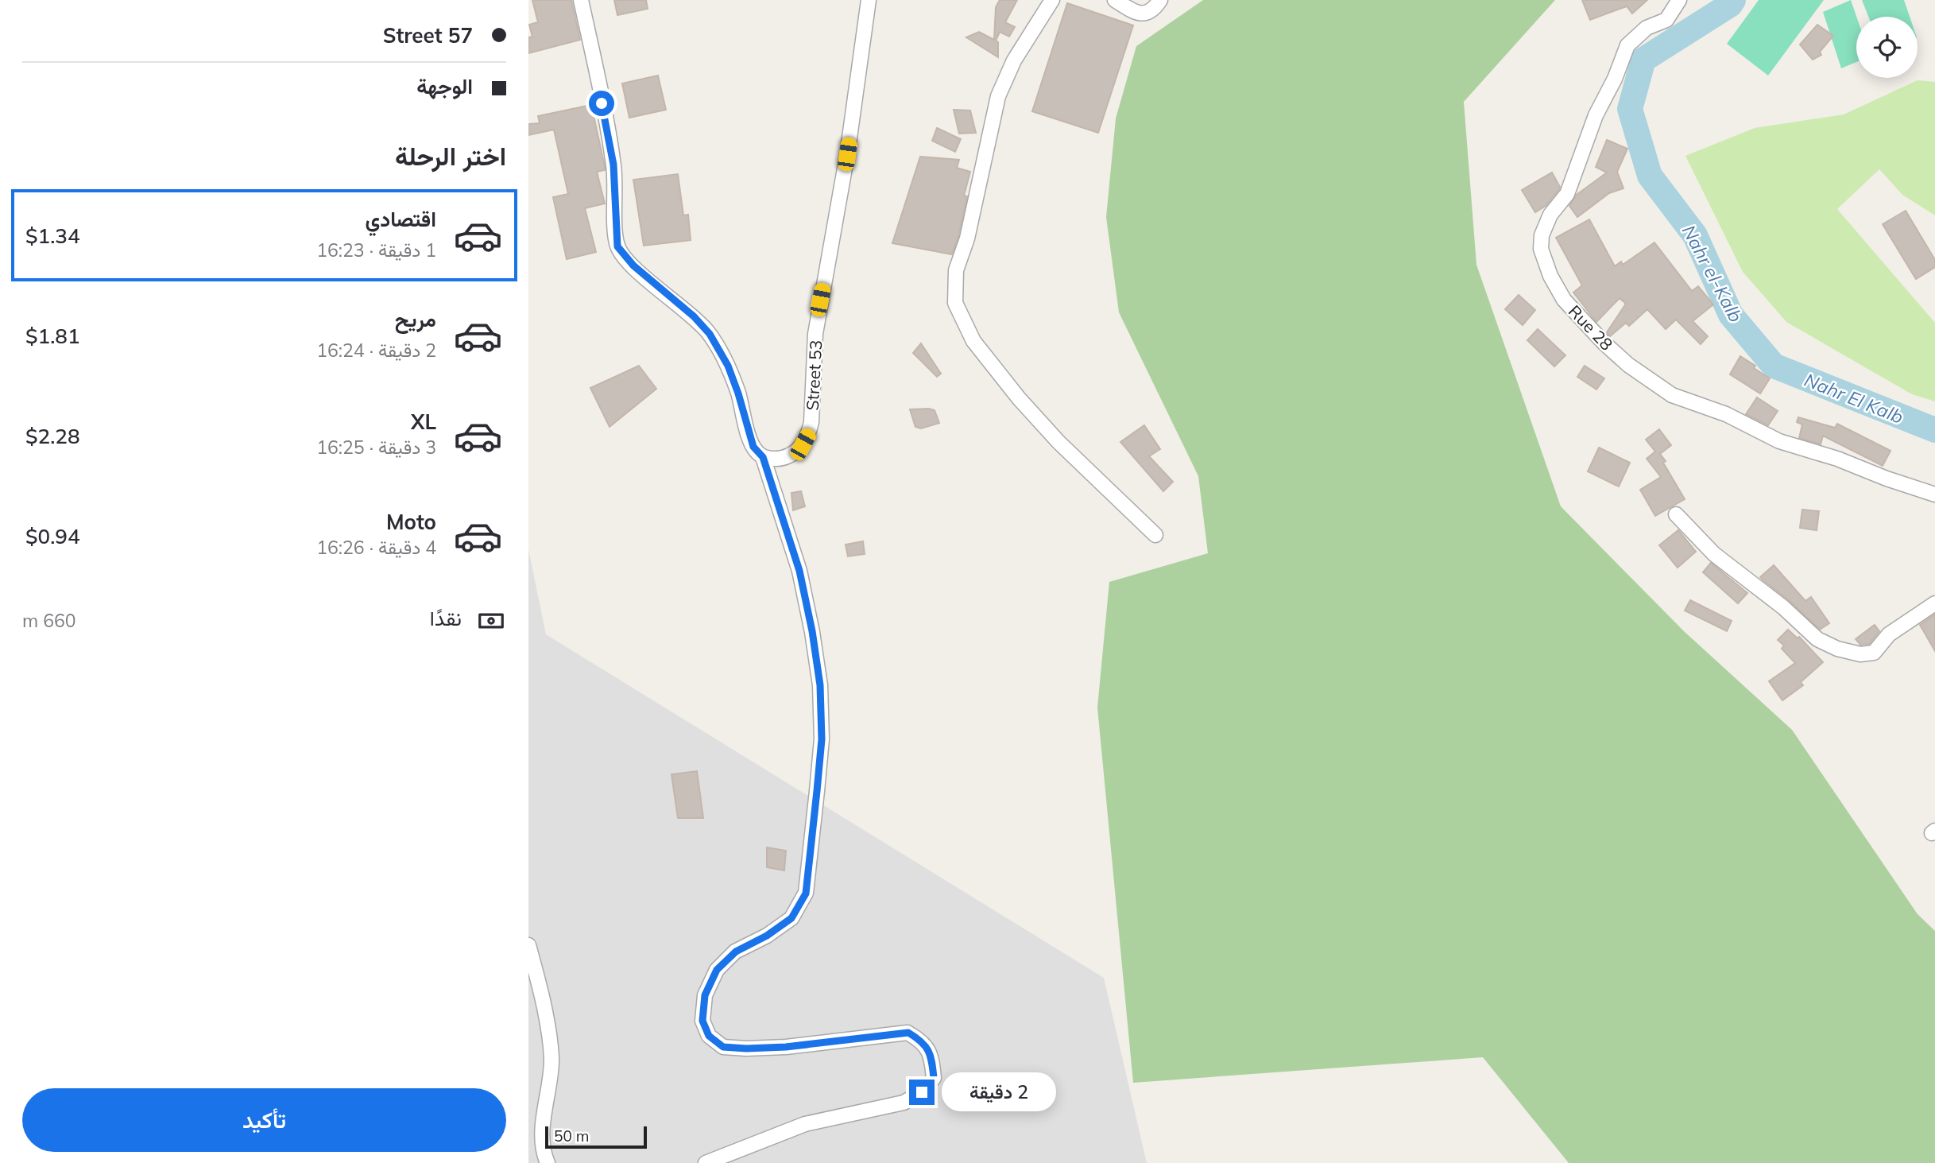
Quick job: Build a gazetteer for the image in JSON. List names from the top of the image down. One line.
{"streets":{"street":["Rue 28","Street 53"]},"water":["Nahr el-Kalb","Nahr El Kalb"],"scale_bar":"50 m","page":{"banner":["Street 57","الوجهة"],"heading":"اختر الرحلة","list":[{"name":"اقتصادي","note":"1 دقيقة · 16:23","value":"$1.34"},{"name":"مريح","note":"2 دقيقة · 16:24","value":"$1.81"},{"name":"XL","note":"3 دقيقة · 16:25","value":"$2.28"},{"name":"Moto","note":"4 دقيقة · 16:26","value":"$0.94"}],"pay":["نقدًا","660 m"],"bubble":"2 دقيقة","buttons":"تأكيد","scale":"50 m"}}
